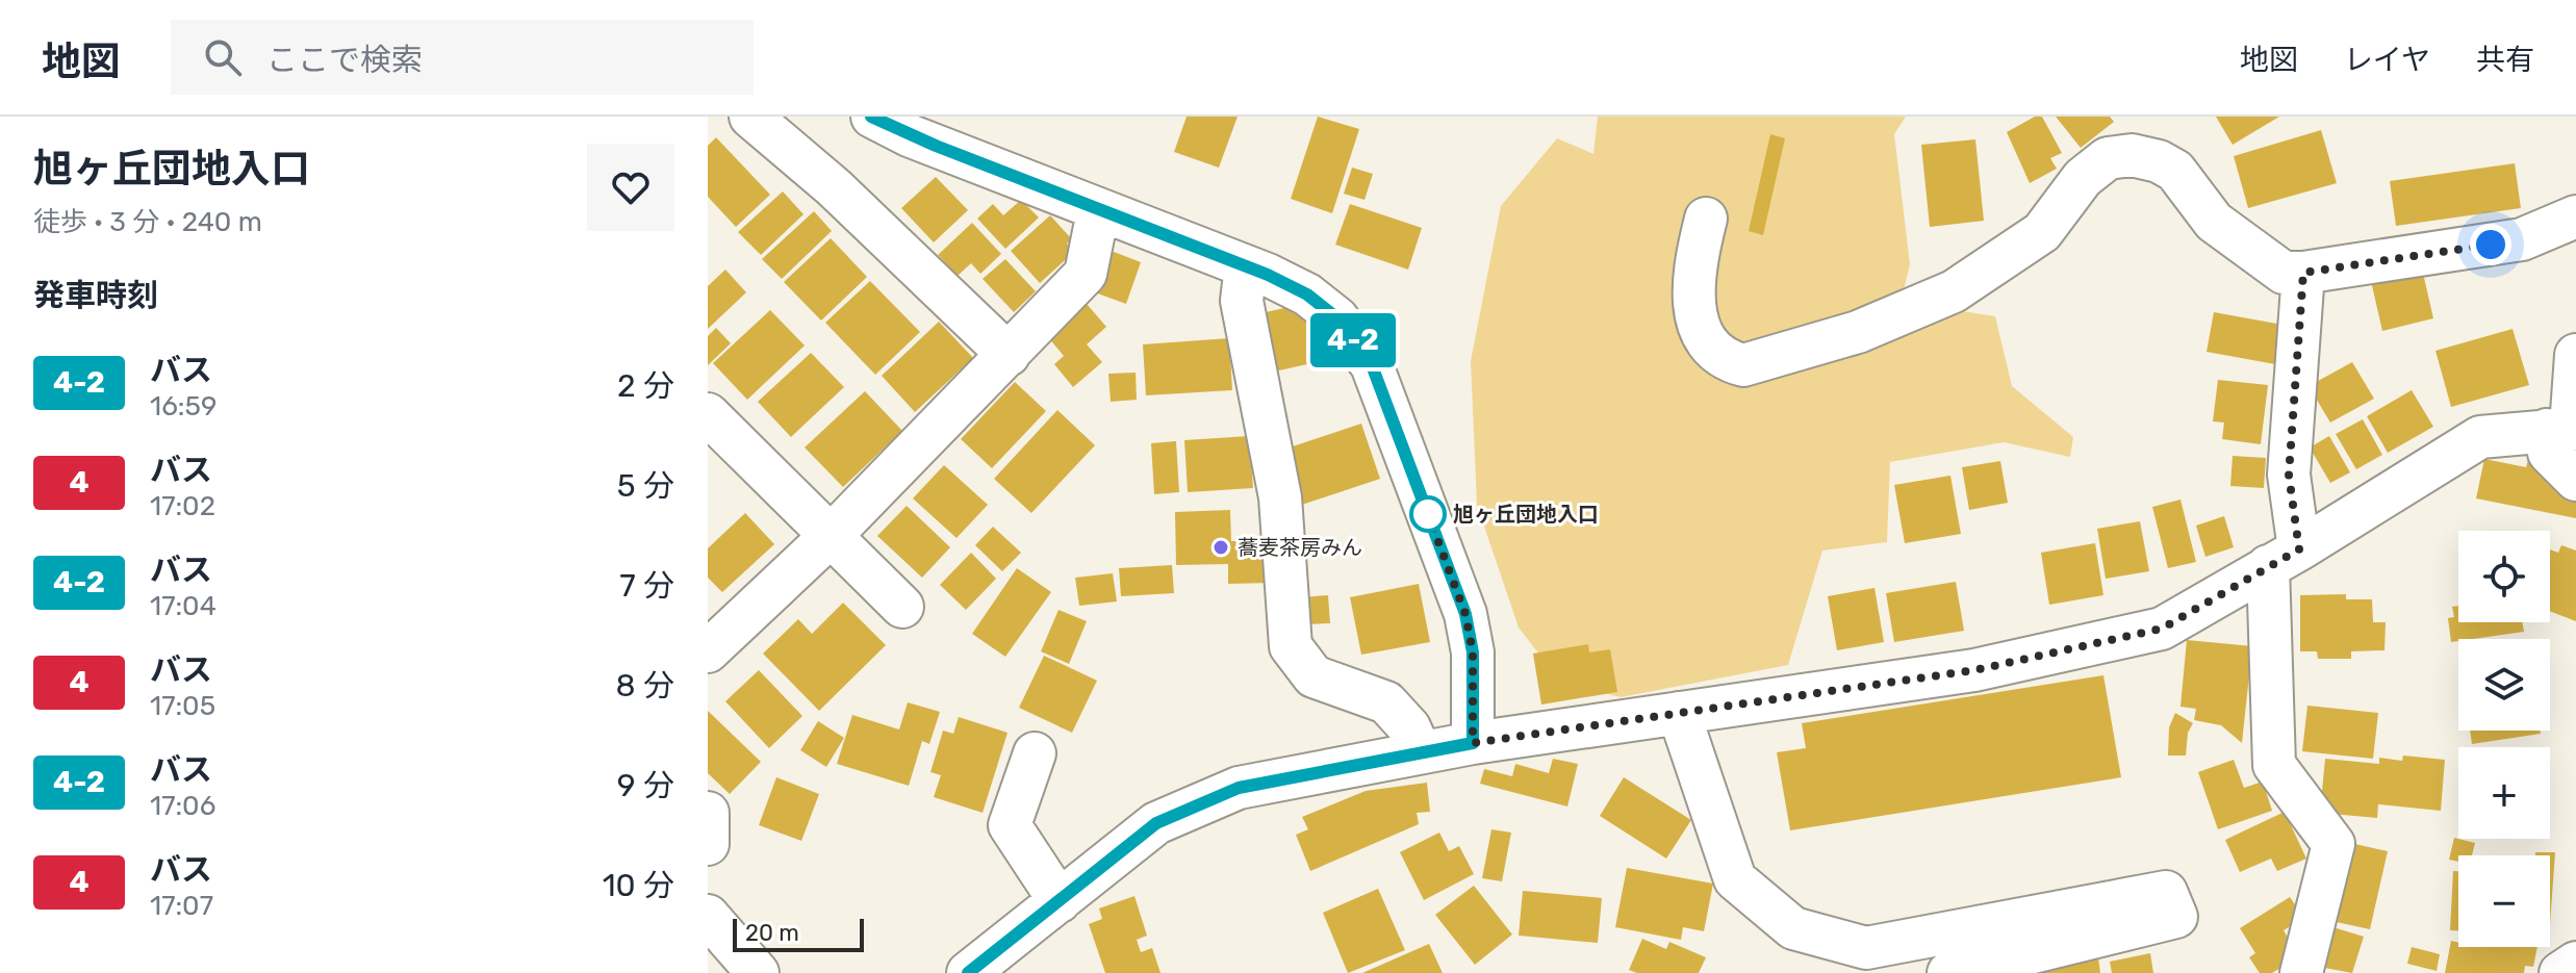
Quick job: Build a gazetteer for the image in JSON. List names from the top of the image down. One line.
{"places":["旭ヶ丘団地入口","蕎麦茶房みん"],"lines":["bus line 4-2"],"scale_bar":"20 m","page":{"header":"地図","search":"ここで検索","nav":["地図","レイヤ","共有"],"heading":[["旭ヶ丘団地入口","徒歩 · 3 分 · 240 m"],"発車時刻"],"on_map":"4-2","list":[{"mark":"4-2","name":"バス","note":"16:59","value":"2 分"},{"mark":"4","name":"バス","note":"17:02","value":"5 分"},{"mark":"4-2","name":"バス","note":"17:04","value":"7 分"},{"mark":"4","name":"バス","note":"17:05","value":"8 分"},{"mark":"4-2","name":"バス","note":"17:06","value":"9 分"},{"mark":"4","name":"バス","note":"17:07","value":"10 分"}],"map_buttons":["+","−"],"scale":"20 m"}}
